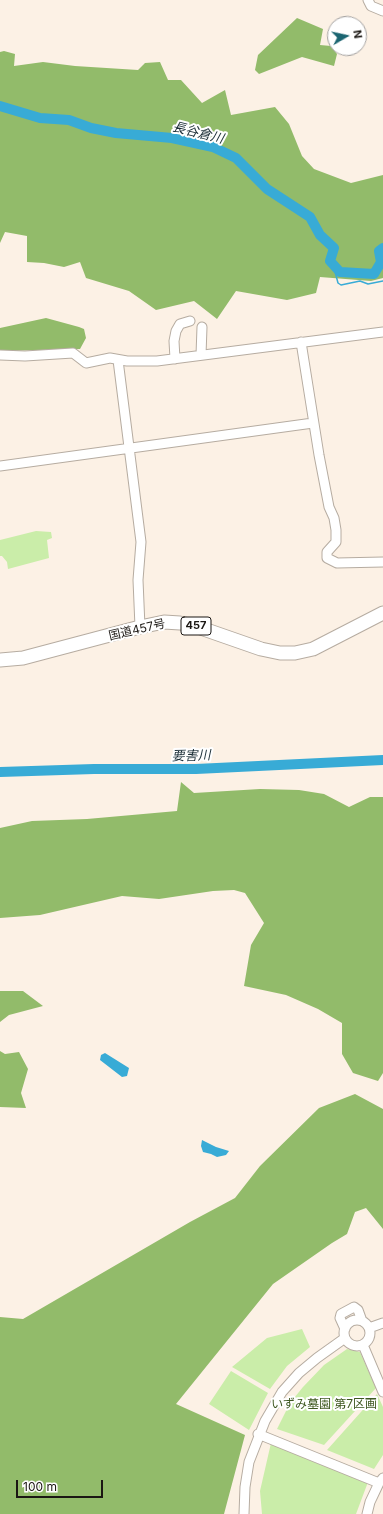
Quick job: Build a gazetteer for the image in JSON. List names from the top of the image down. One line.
{"streets":{"highway":["457","国道457号"]},"water":["長谷倉川","要害川"],"parks":["いずみ墓園 第7区画"],"scale_bar":"100 m","north":"right"}
